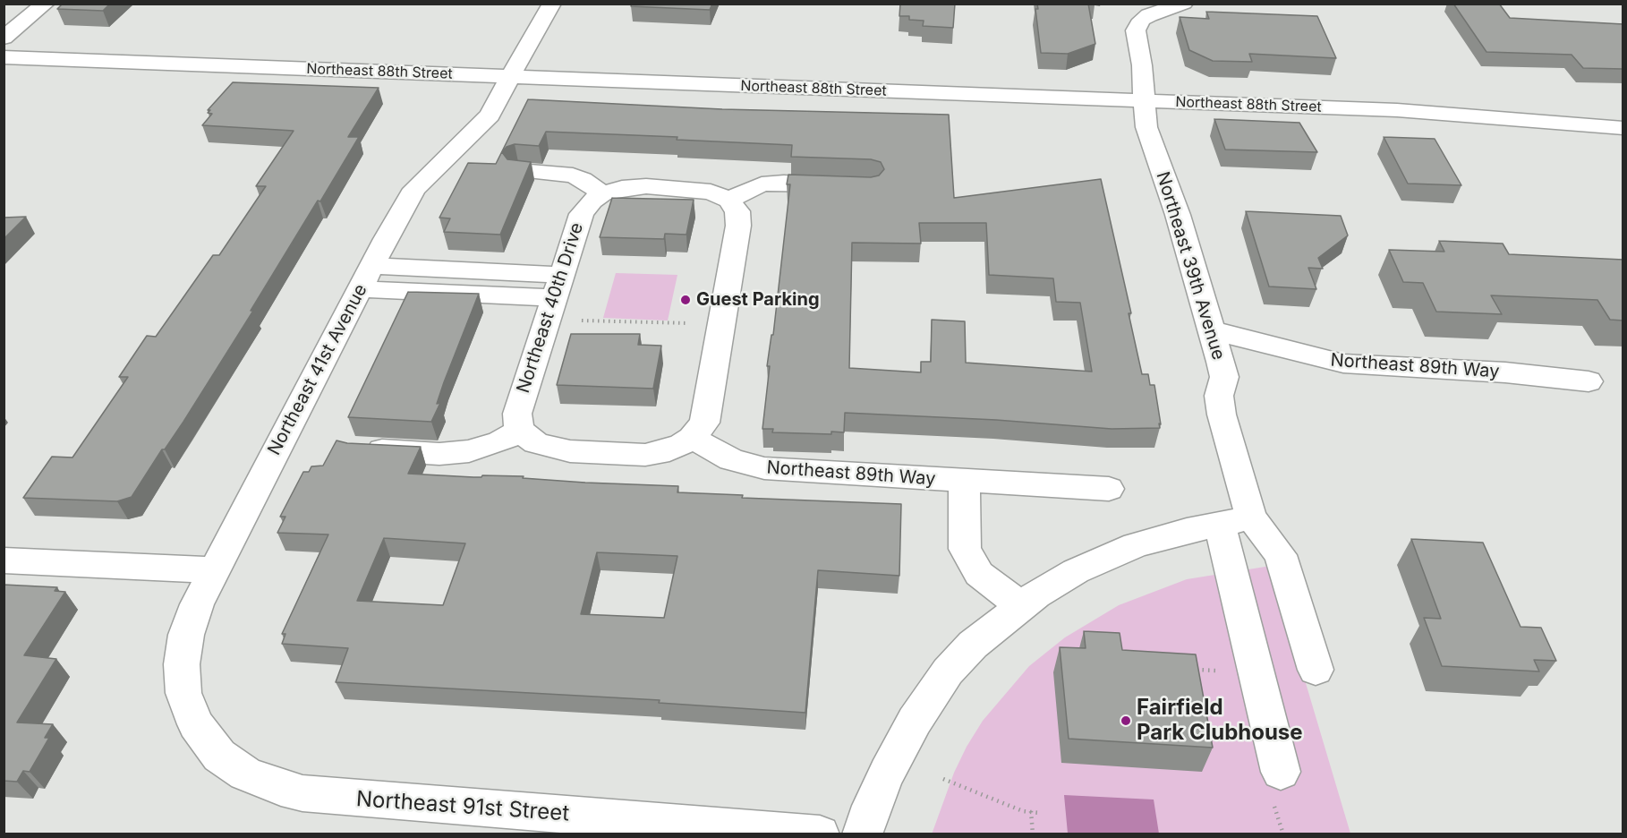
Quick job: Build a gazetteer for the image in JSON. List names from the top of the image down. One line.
{"streets":{"street":["Northeast 88th Street","Northeast 39th Avenue","Northeast 40th Drive","Northeast 89th Way","Northeast 41st Avenue","Northeast 91st Street"]},"crossings":[["Northeast 88th Street","Northeast 39th Avenue"],["Northeast 88th Street","Northeast 41st Avenue"],["Northeast 39th Avenue","Northeast 89th Way"],["Northeast 41st Avenue","Northeast 91st Street"]],"places":["Guest Parking","Fairfield Park Clubhouse"]}
